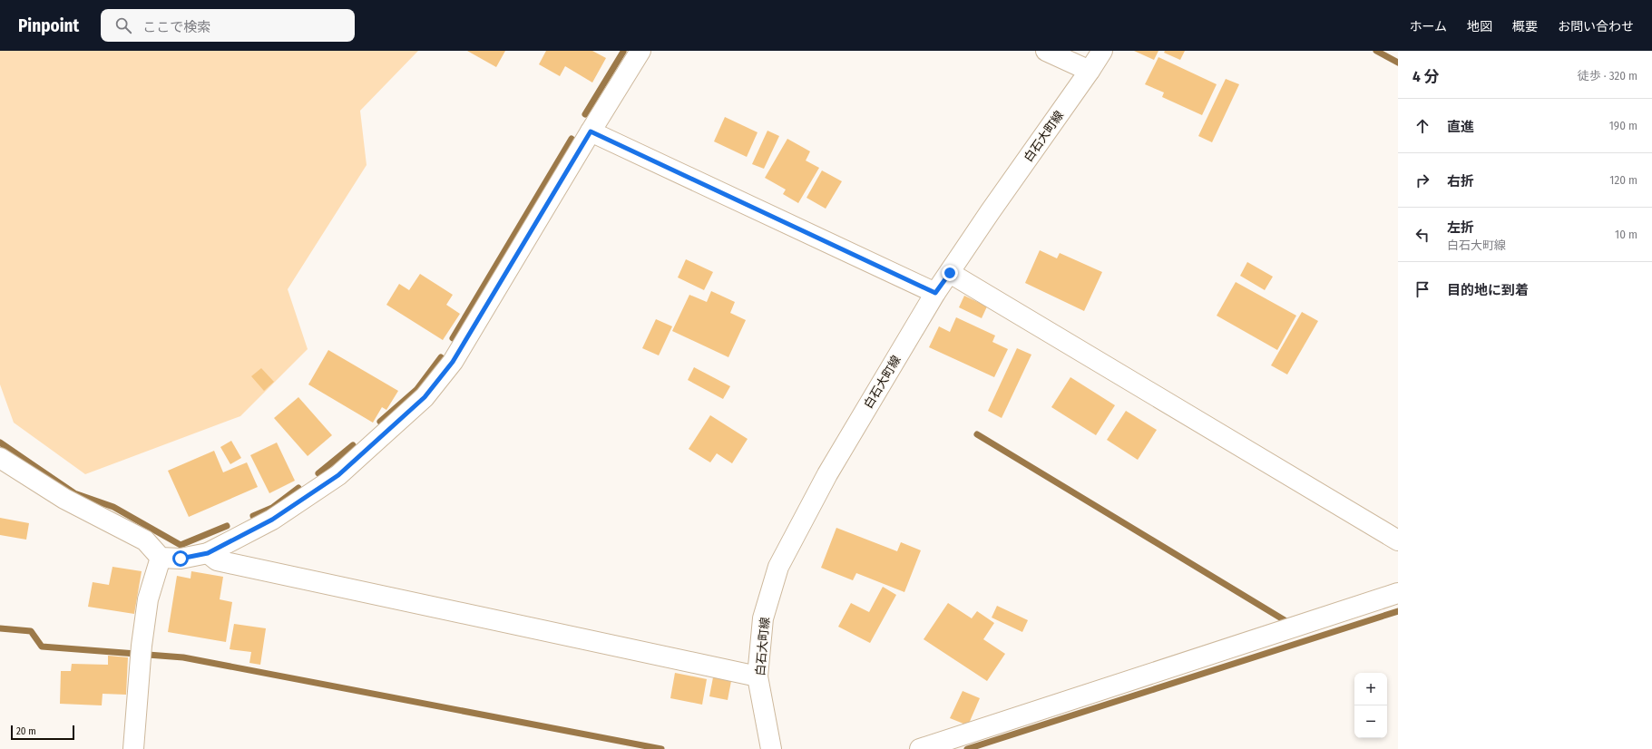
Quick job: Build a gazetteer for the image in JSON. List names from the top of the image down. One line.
{"streets":{"street":["白石大町線"]},"scale_bar":"20 m","page":{"header":"Pinpoint","search":"ここで検索","nav":["ホーム","地図","概要","お問い合わせ"],"heading":["4 分","徒歩 · 320 m"],"list":[["直進","190 m"],["右折","120 m"],["左折","白石大町線","10 m"],"目的地に到着"],"map_buttons":["+","−"],"scale":"20 m"}}
